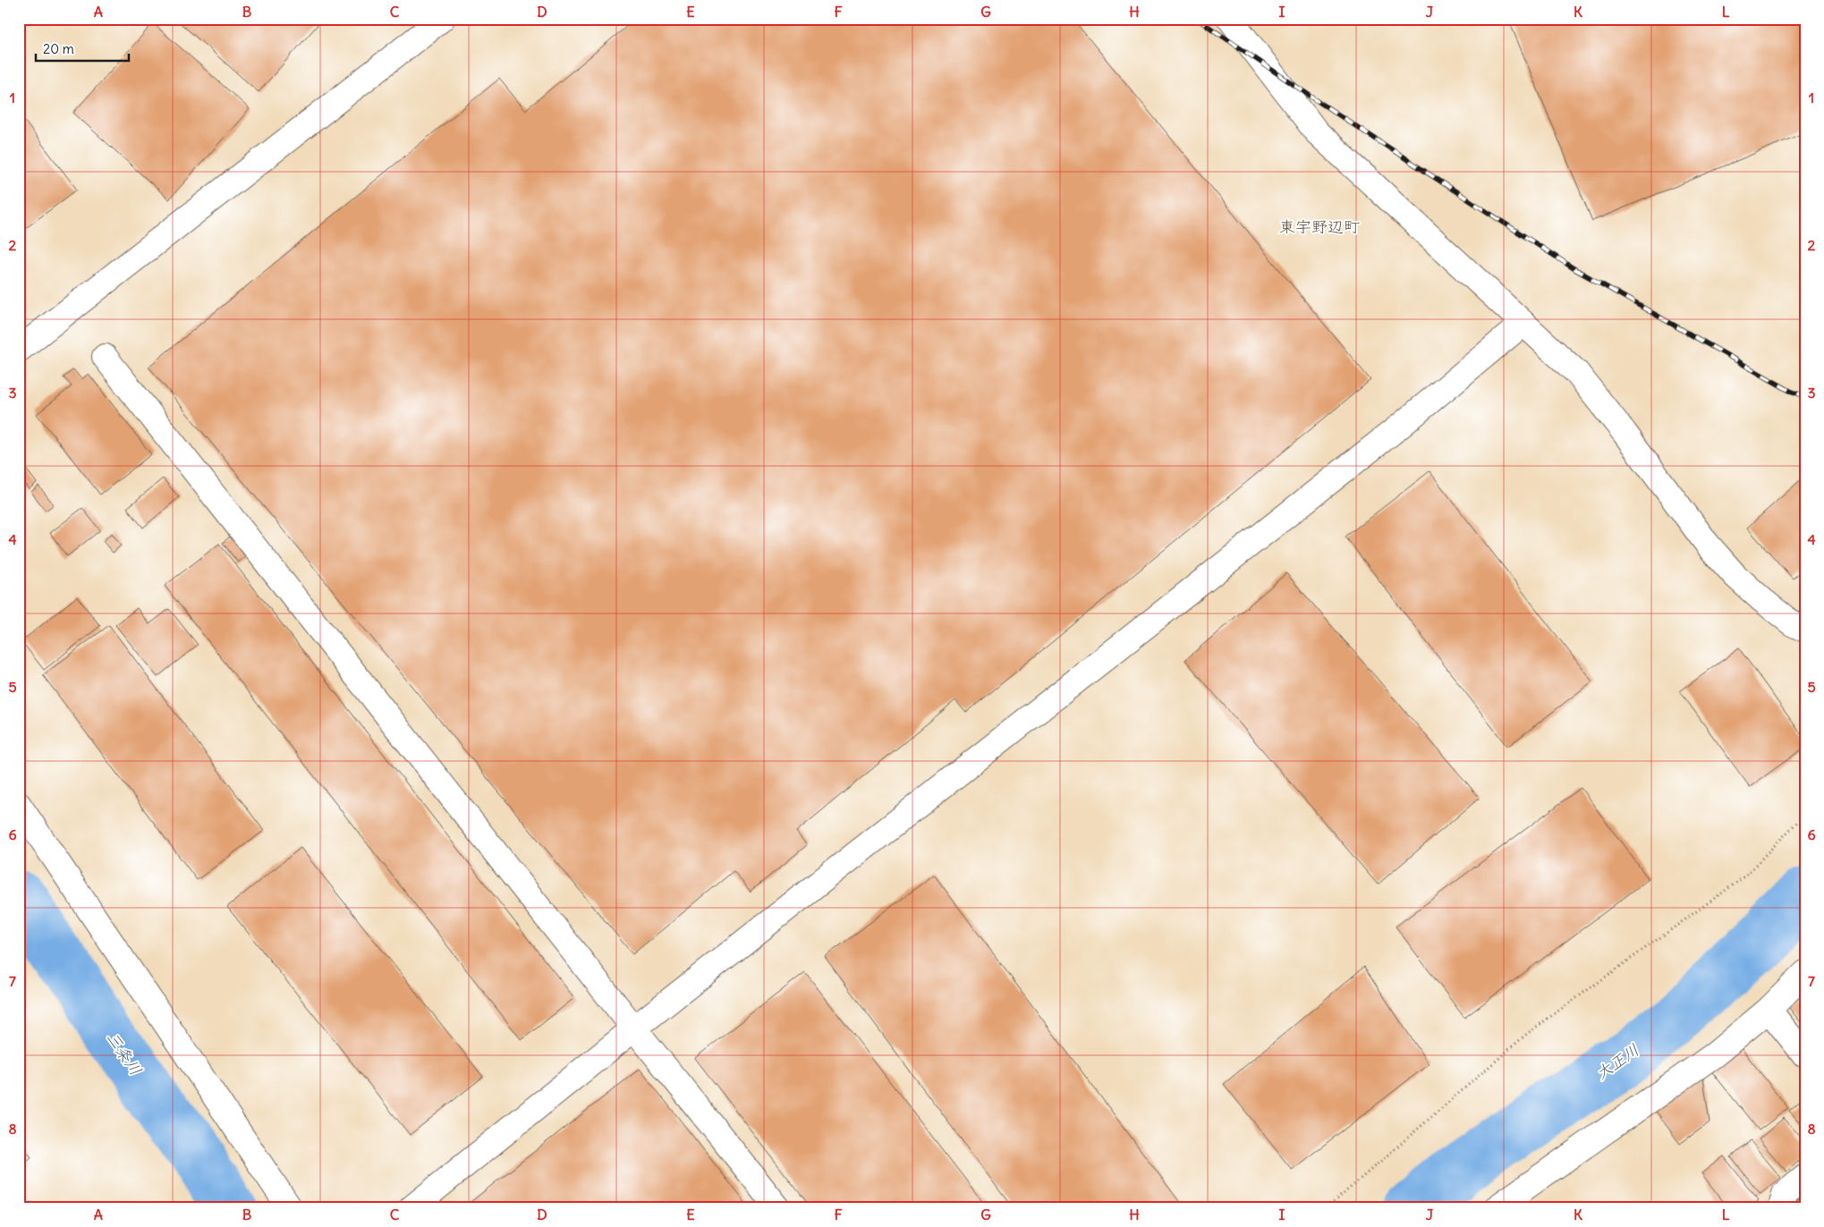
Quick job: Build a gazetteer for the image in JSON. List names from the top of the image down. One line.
{"districts":["東宇野辺町"],"water":["三条川","大正川"],"scale_bar":"20 m","grid":{"columns":["A","B","C","D","E","F","G","H","I","J","K","L"],"rows":["1","2","3","4","5","6","7","8"]}}
